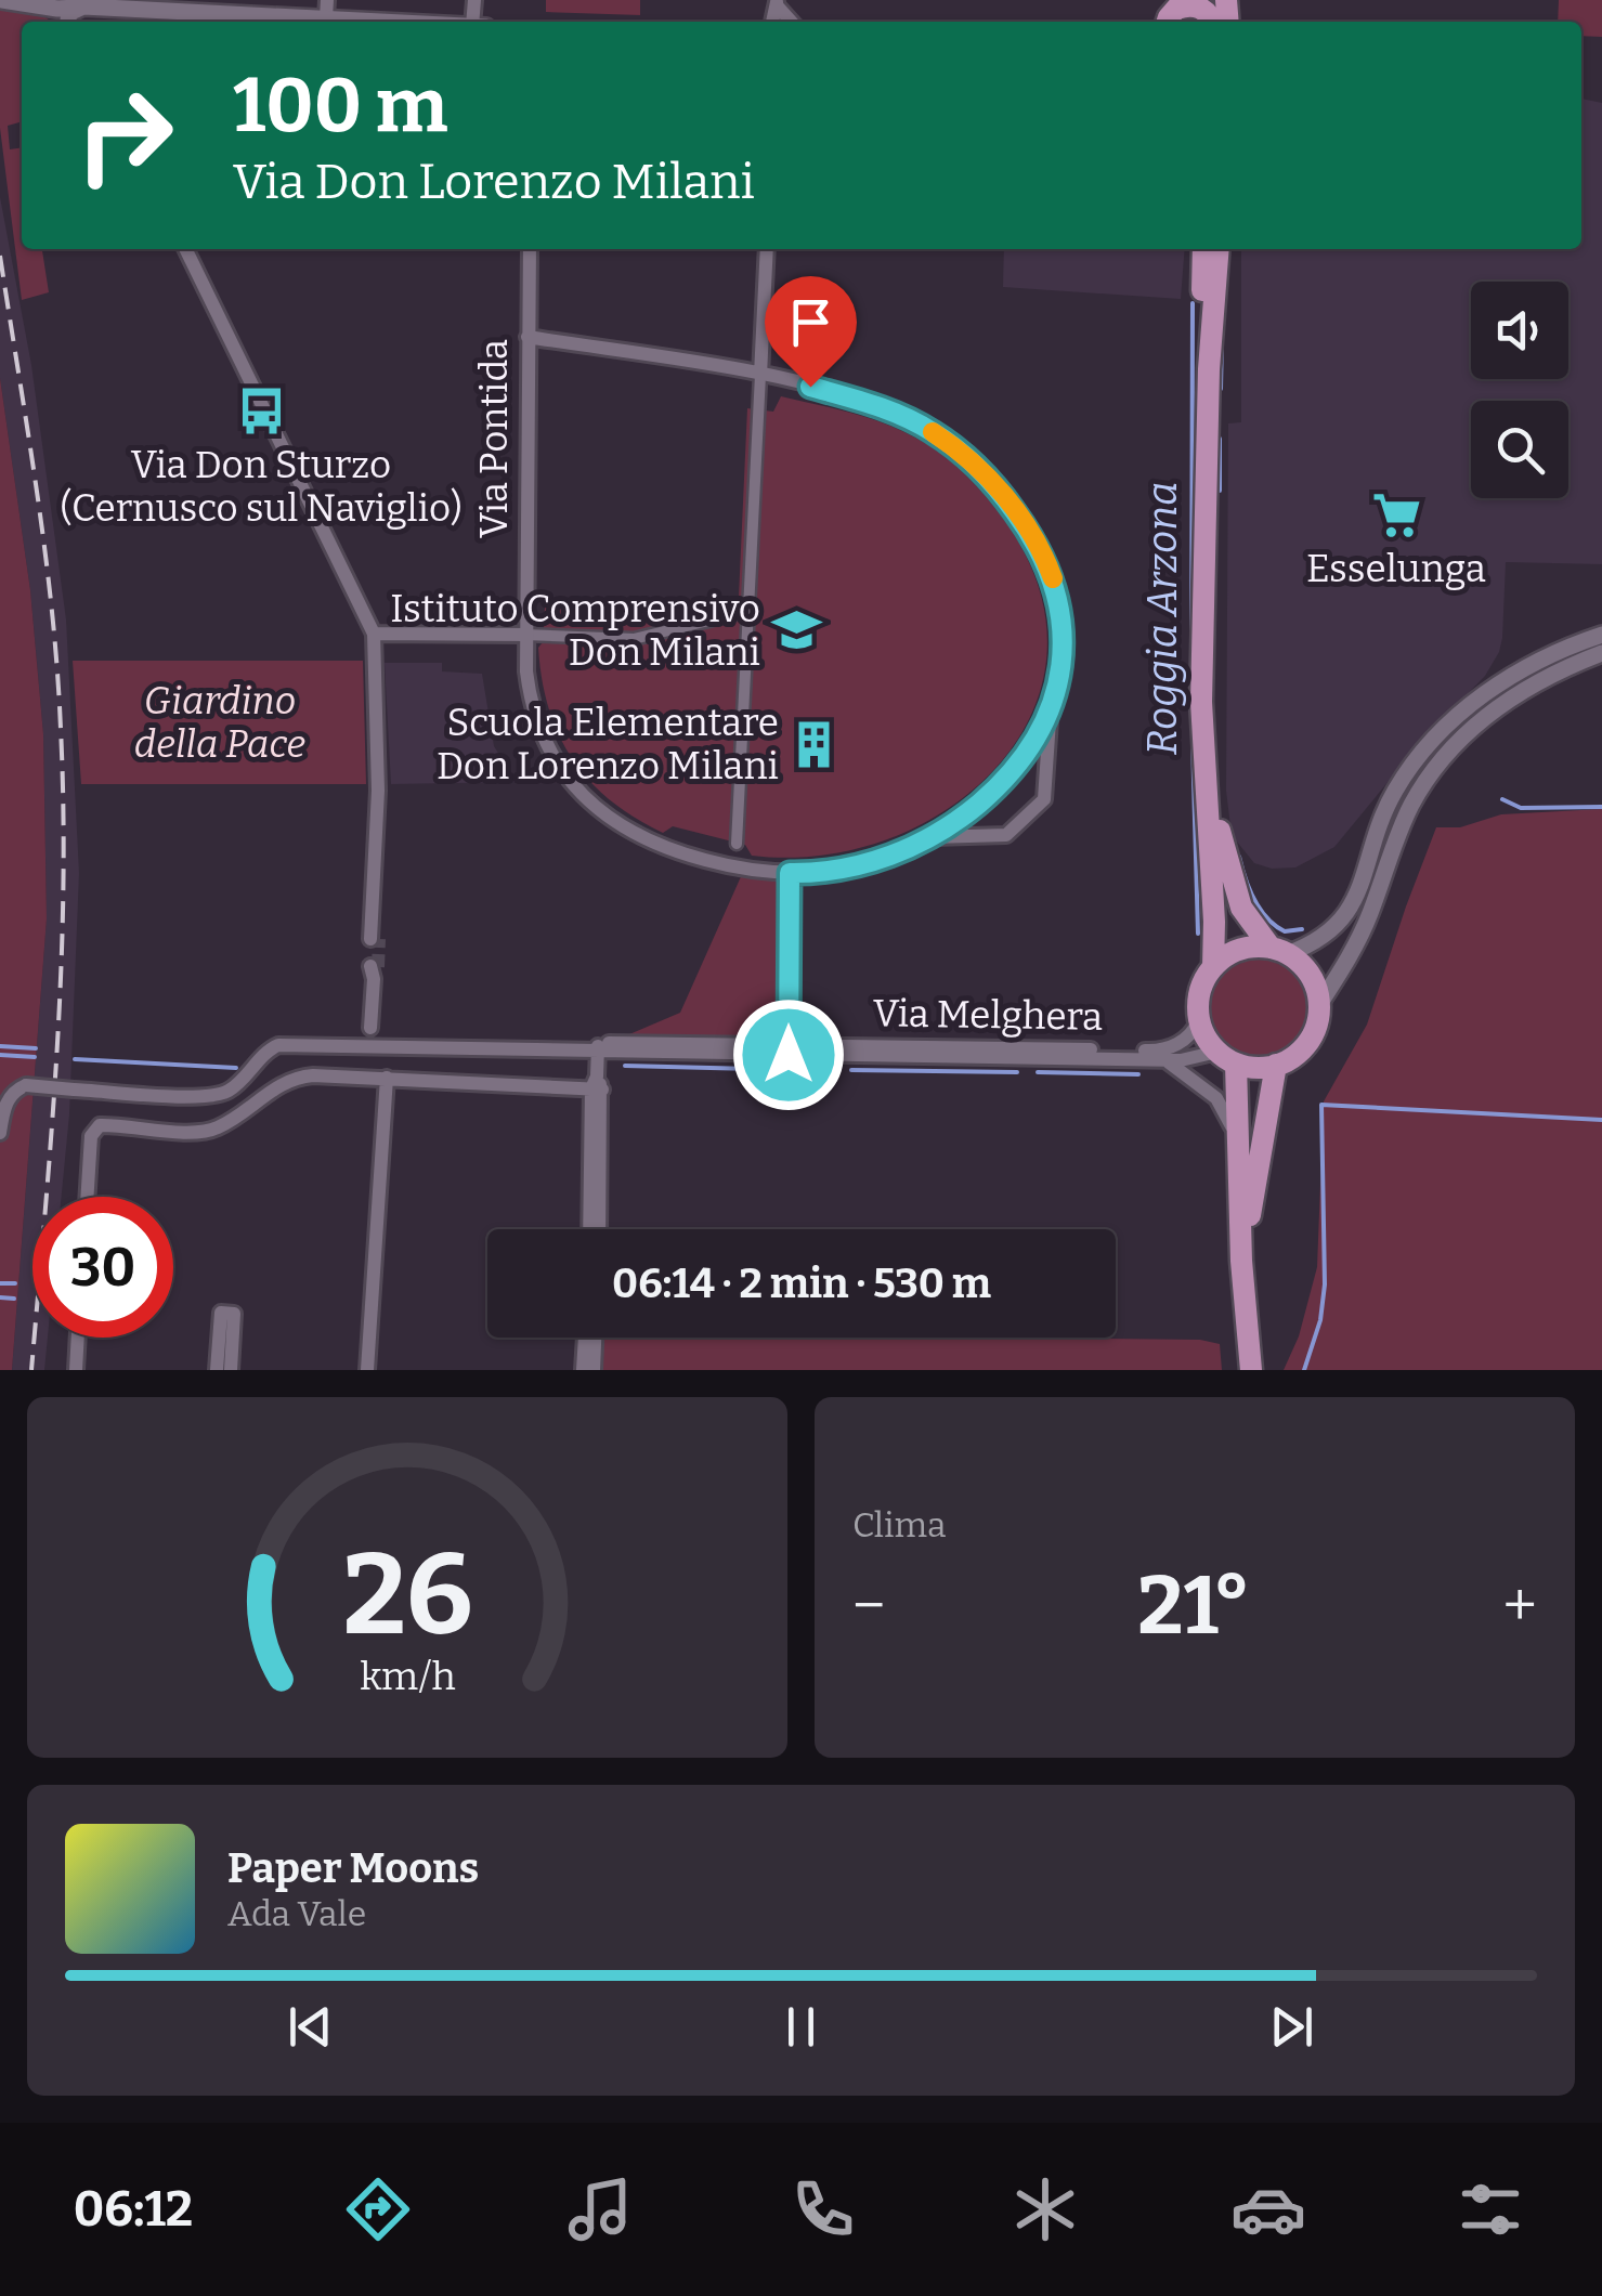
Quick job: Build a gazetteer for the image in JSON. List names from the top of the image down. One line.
{"streets":{"street":["Via Pontida","Via Melghera"]},"water":["Roggia Arzona"],"parks":["Giardino della Pace"],"places":{"bus stop":["Via Don Sturzo (Cernusco sul Naviglio)"],"supermarket":["Esselunga"],"school or university":["Istituto Comprensivo Don Milani"],"building":["Scuola Elementare Don Lorenzo Milani"]},"page":{"turn":["100 m","Via Don Lorenzo Milani"],"limit":"30","trip":"06:14 · 2 min · 530 m","tile":"Clima","heat":["−","21°","+"],"song":["Paper Moons","Ada Vale"],"tabs":"06:12","gauge":["26","km/h"]}}
